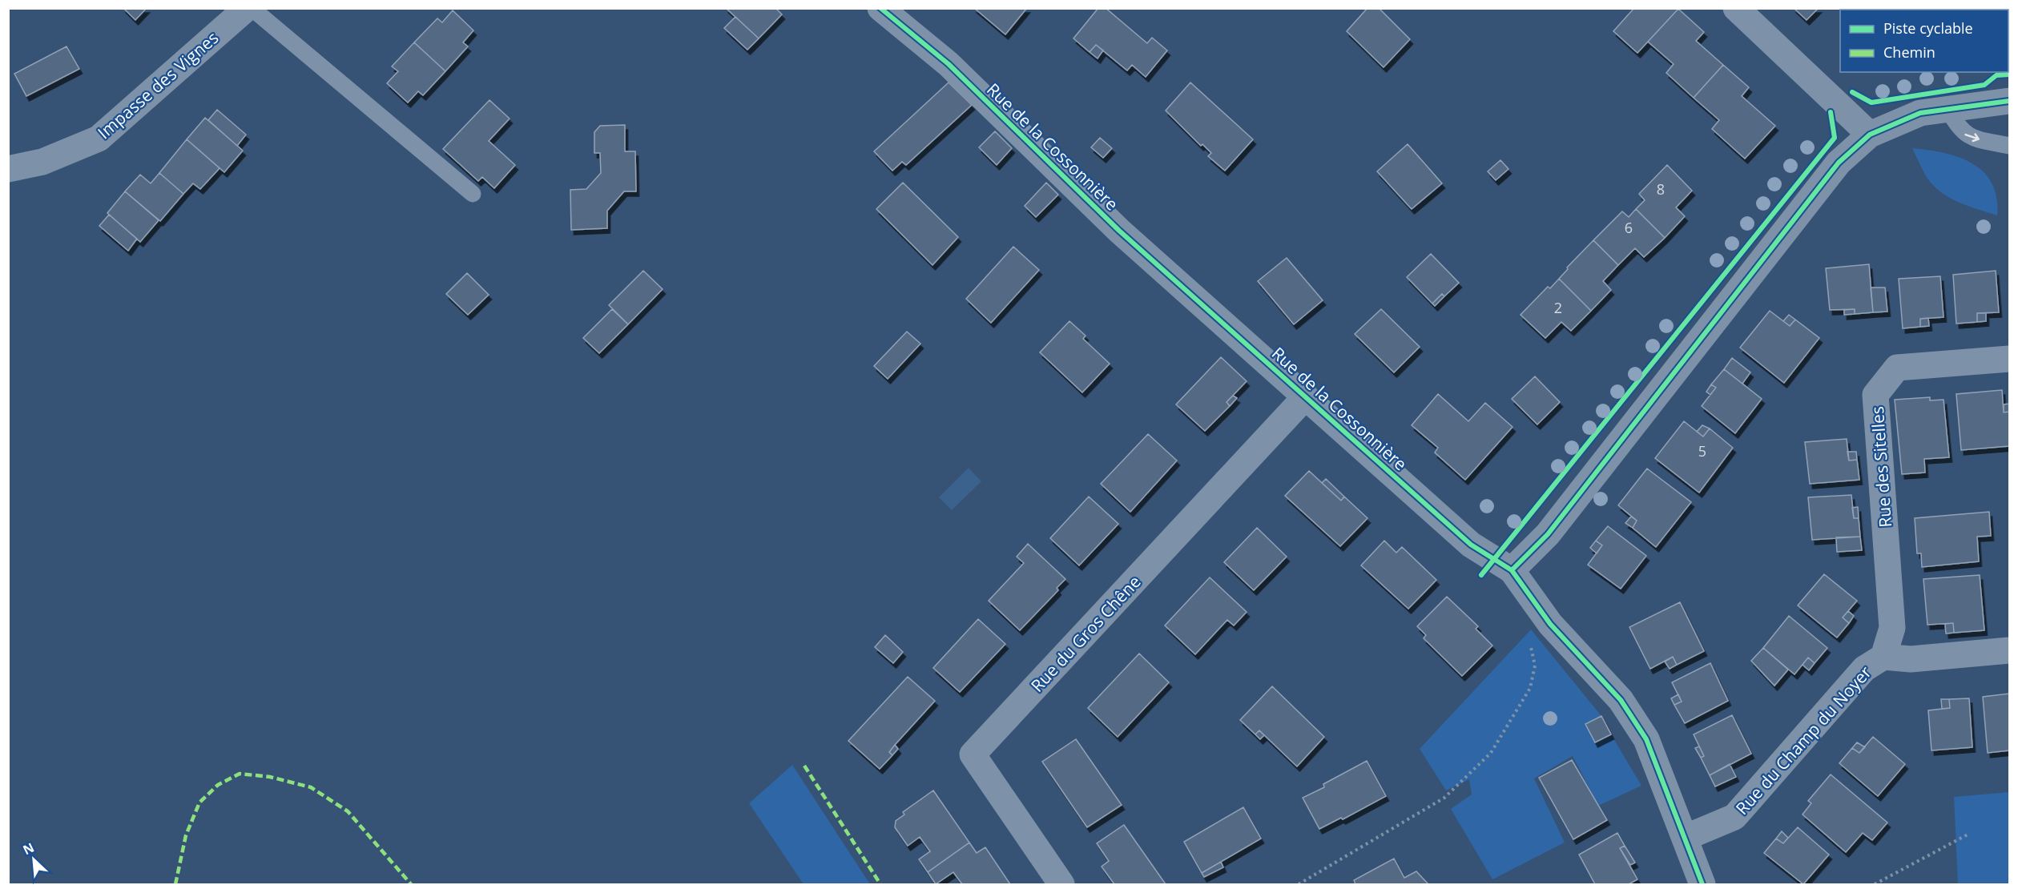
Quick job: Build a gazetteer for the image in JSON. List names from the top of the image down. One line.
{"streets":{"street":["Impasse des Vignes","Rue de la Cossonnière","Rue des Sitelles","Rue du Gros Chêne","Rue du Champ du Noyer"]},"crossings":[["Rue de la Cossonnière","Rue du Gros Chêne"],["Rue de la Cossonnière","Rue du Champ du Noyer"],["Rue des Sitelles","Rue du Champ du Noyer"]],"house_numbers":["8","6","2","5"],"legend":["Piste cyclable","Chemin"],"north":"top left"}
